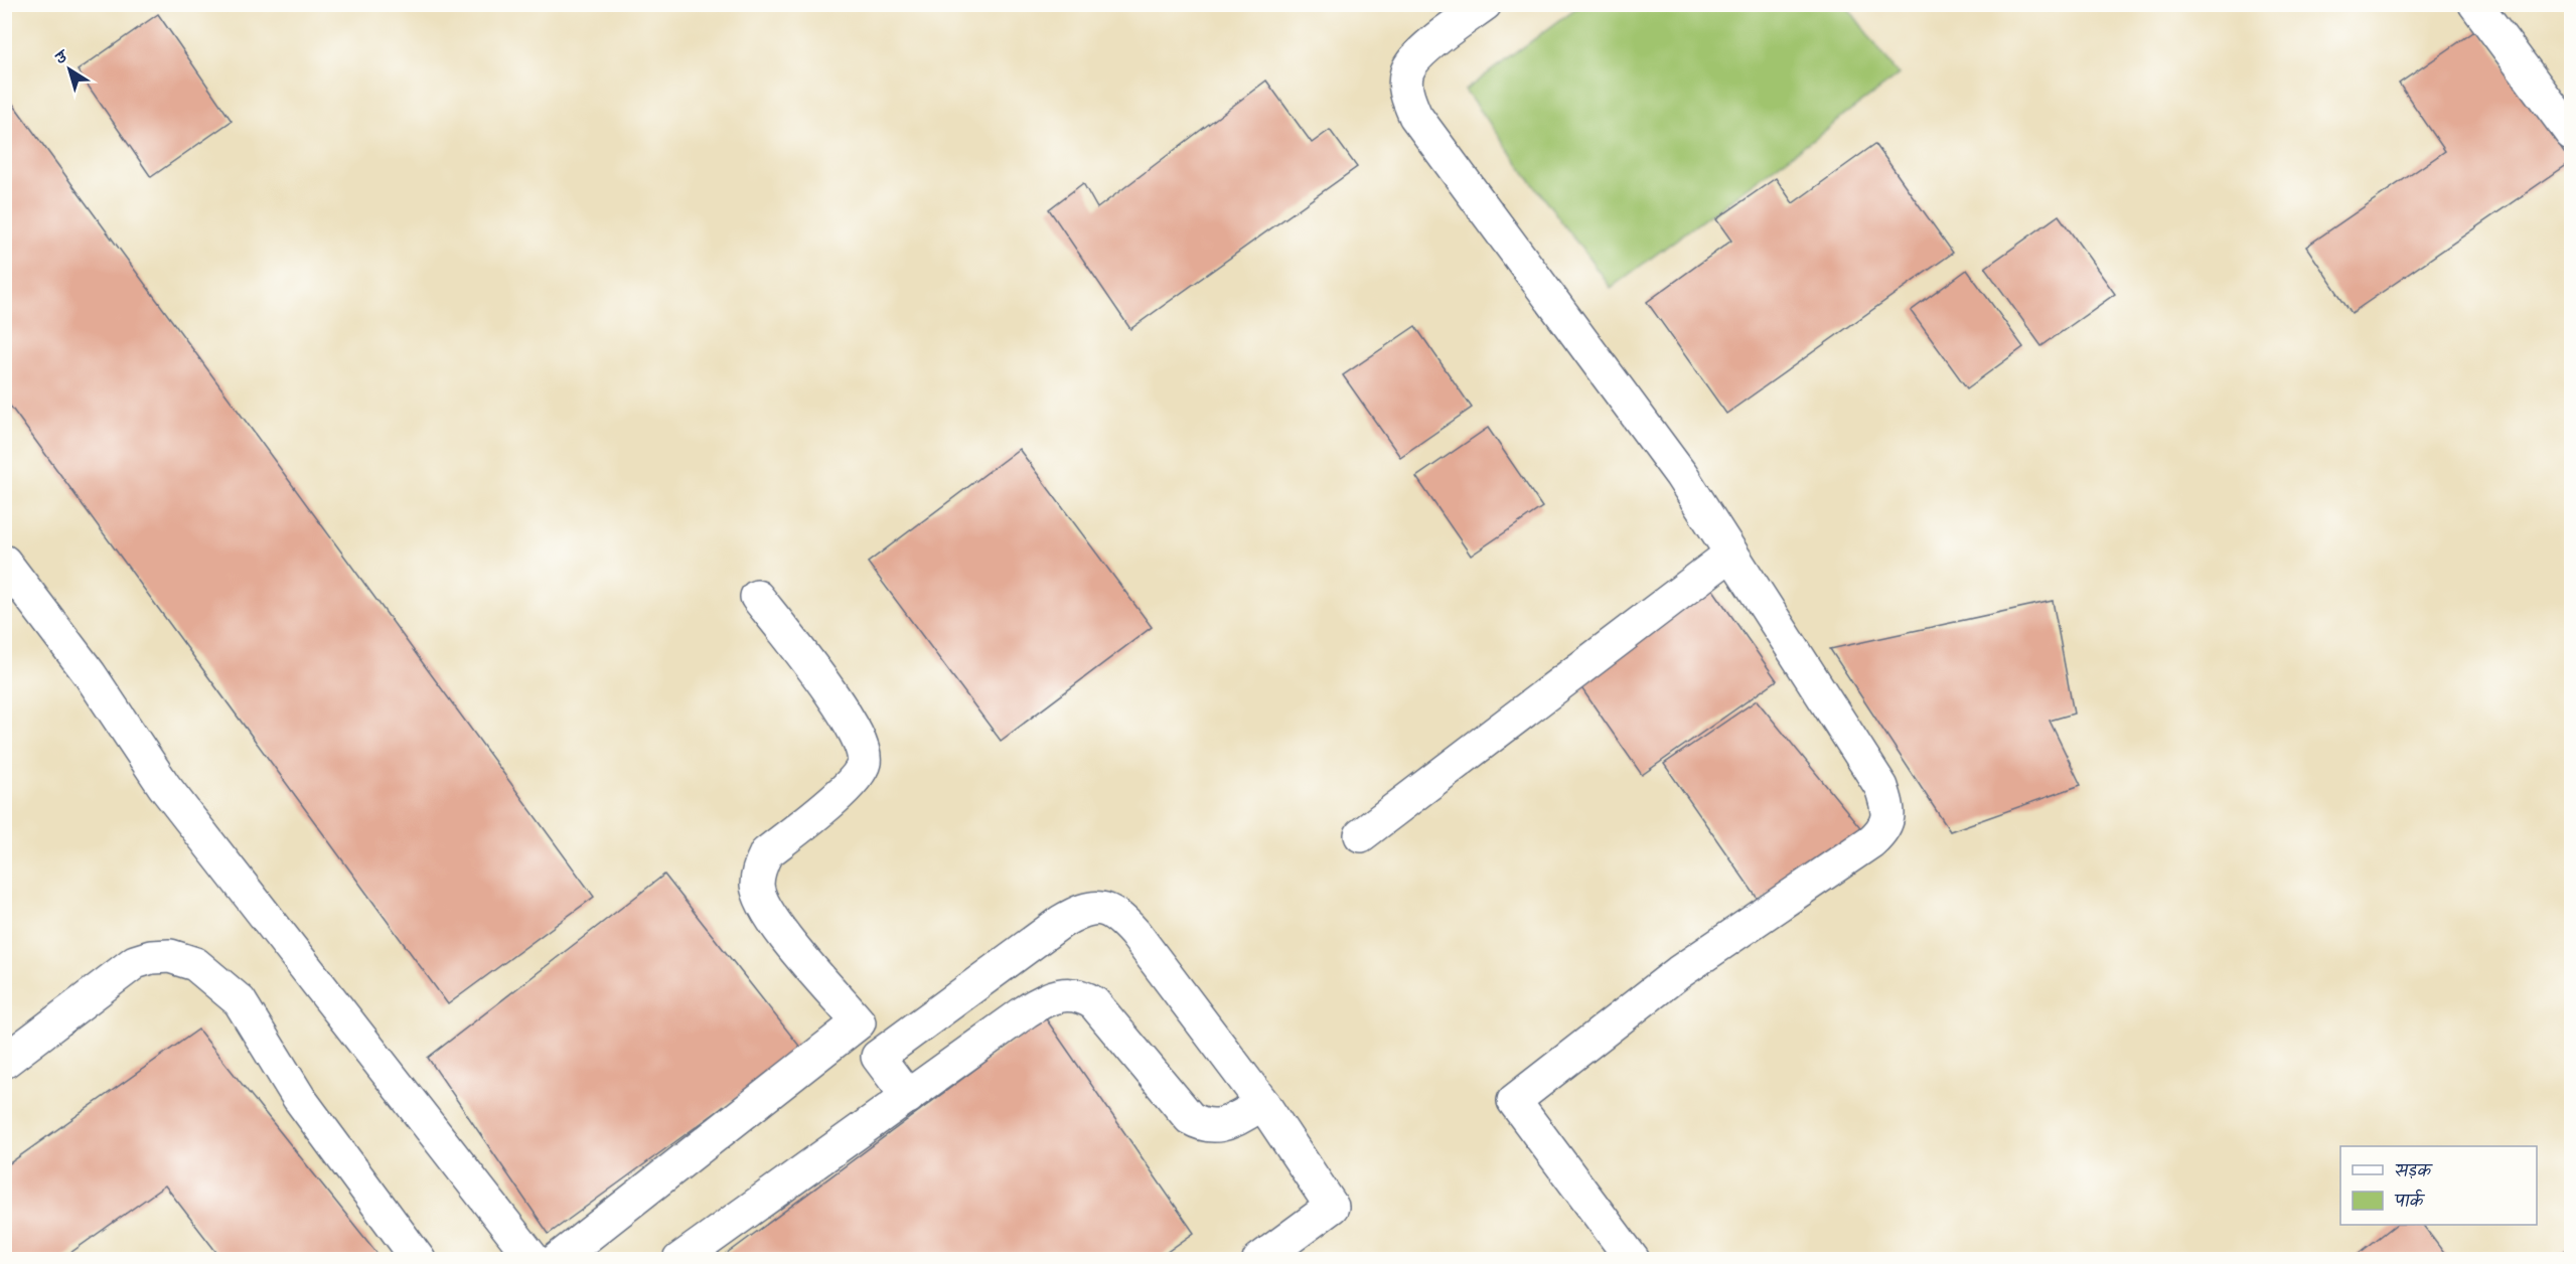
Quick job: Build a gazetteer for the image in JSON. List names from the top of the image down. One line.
{"legend":["सड़क","पार्क"],"north":"top left"}
